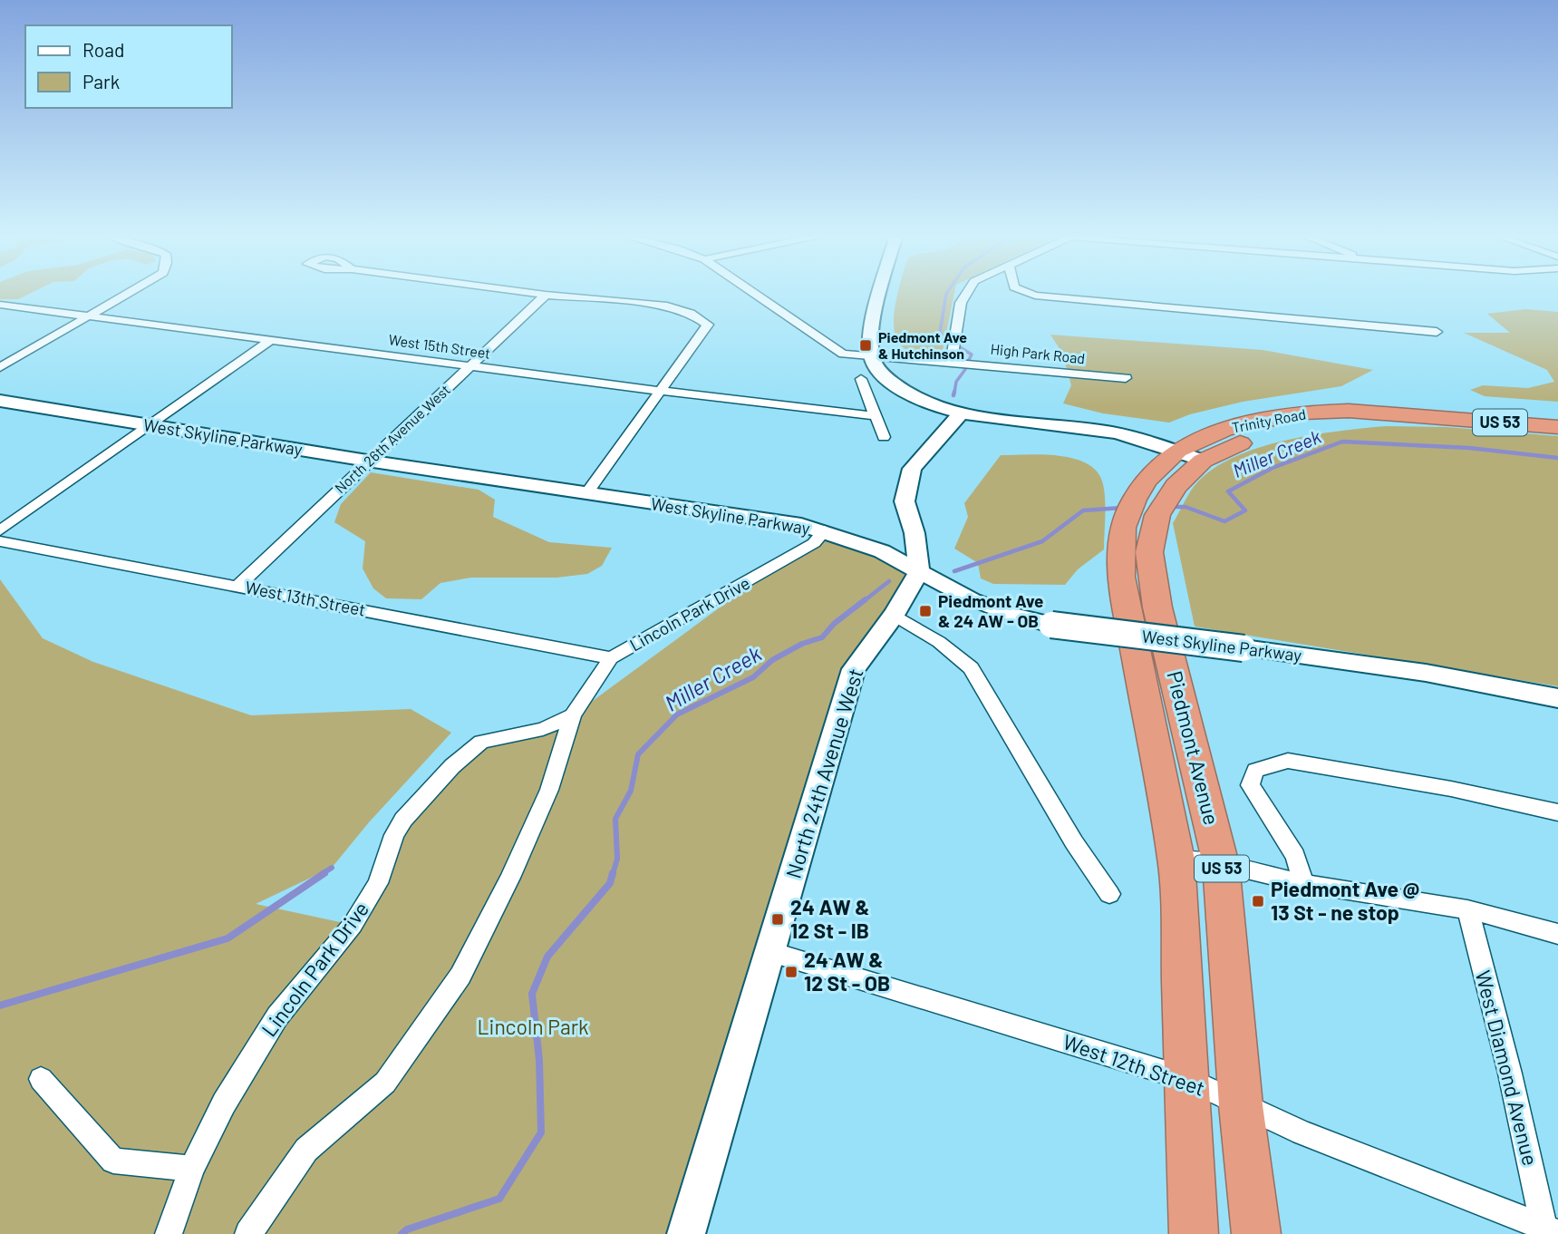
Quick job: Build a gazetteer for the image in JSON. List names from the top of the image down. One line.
{"streets":{"highway":["Trinity Road","US 53","Piedmont Avenue"],"street":["West 15th Street","High Park Road","West Skyline Parkway","North 26th Avenue West","West 13th Street","Lincoln Park Drive","North 24th Avenue West","West 12th Street","West Diamond Avenue"]},"crossings":[["West 15th Street","North 26th Avenue West"],["Trinity Road","Piedmont Avenue"],["West Skyline Parkway","North 26th Avenue West"],["West Skyline Parkway","Lincoln Park Drive"],["West Skyline Parkway","North 24th Avenue West"],["North 26th Avenue West","West 13th Street"],["West 13th Street","Lincoln Park Drive"],["Piedmont Avenue","West 12th Street"],["North 24th Avenue West","West 12th Street"],["West 12th Street","West Diamond Avenue"]],"water":["Miller Creek"],"parks":["Lincoln Park"],"places":{"transit":["Piedmont Ave & Hutchinson","Piedmont Ave & 24 AW - OB","Piedmont Ave @ 13 St - ne stop","24 AW & 12 St - IB","24 AW & 12 St - OB"]},"legend":["Road","Park"]}
